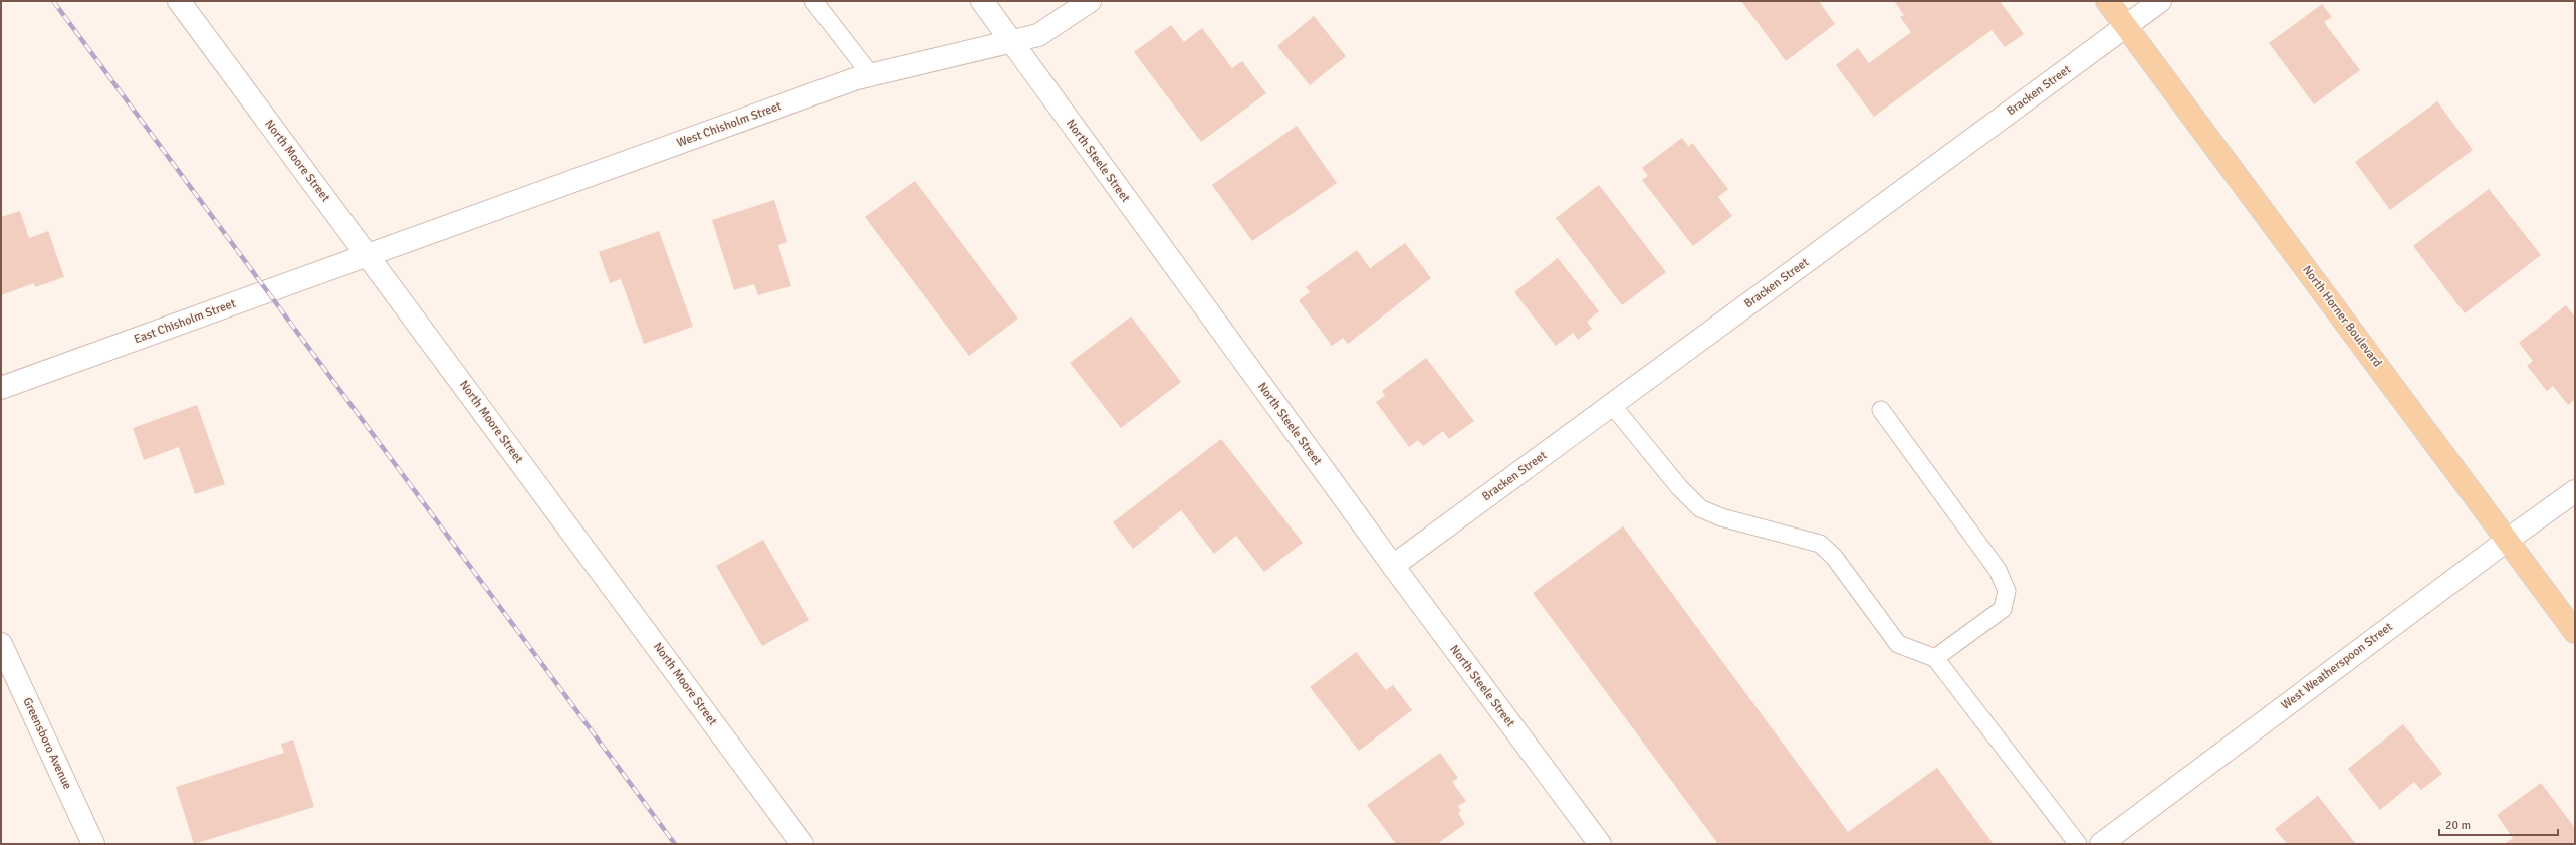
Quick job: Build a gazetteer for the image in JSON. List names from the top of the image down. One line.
{"streets":{"main road":["North Horner Boulevard"],"street":["Bracken Street","West Chisholm Street","North Moore Street","North Steele Street","East Chisholm Street","West Weatherspoon Street","Greensboro Avenue"]},"crossings":[["Bracken Street","North Steele Street"],["Bracken Street","North Horner Boulevard"],["West Chisholm Street","North Moore Street"],["West Chisholm Street","North Steele Street"],["West Chisholm Street","East Chisholm Street"],["North Moore Street","East Chisholm Street"],["North Horner Boulevard","West Weatherspoon Street"]],"scale_bar":"20 m"}
